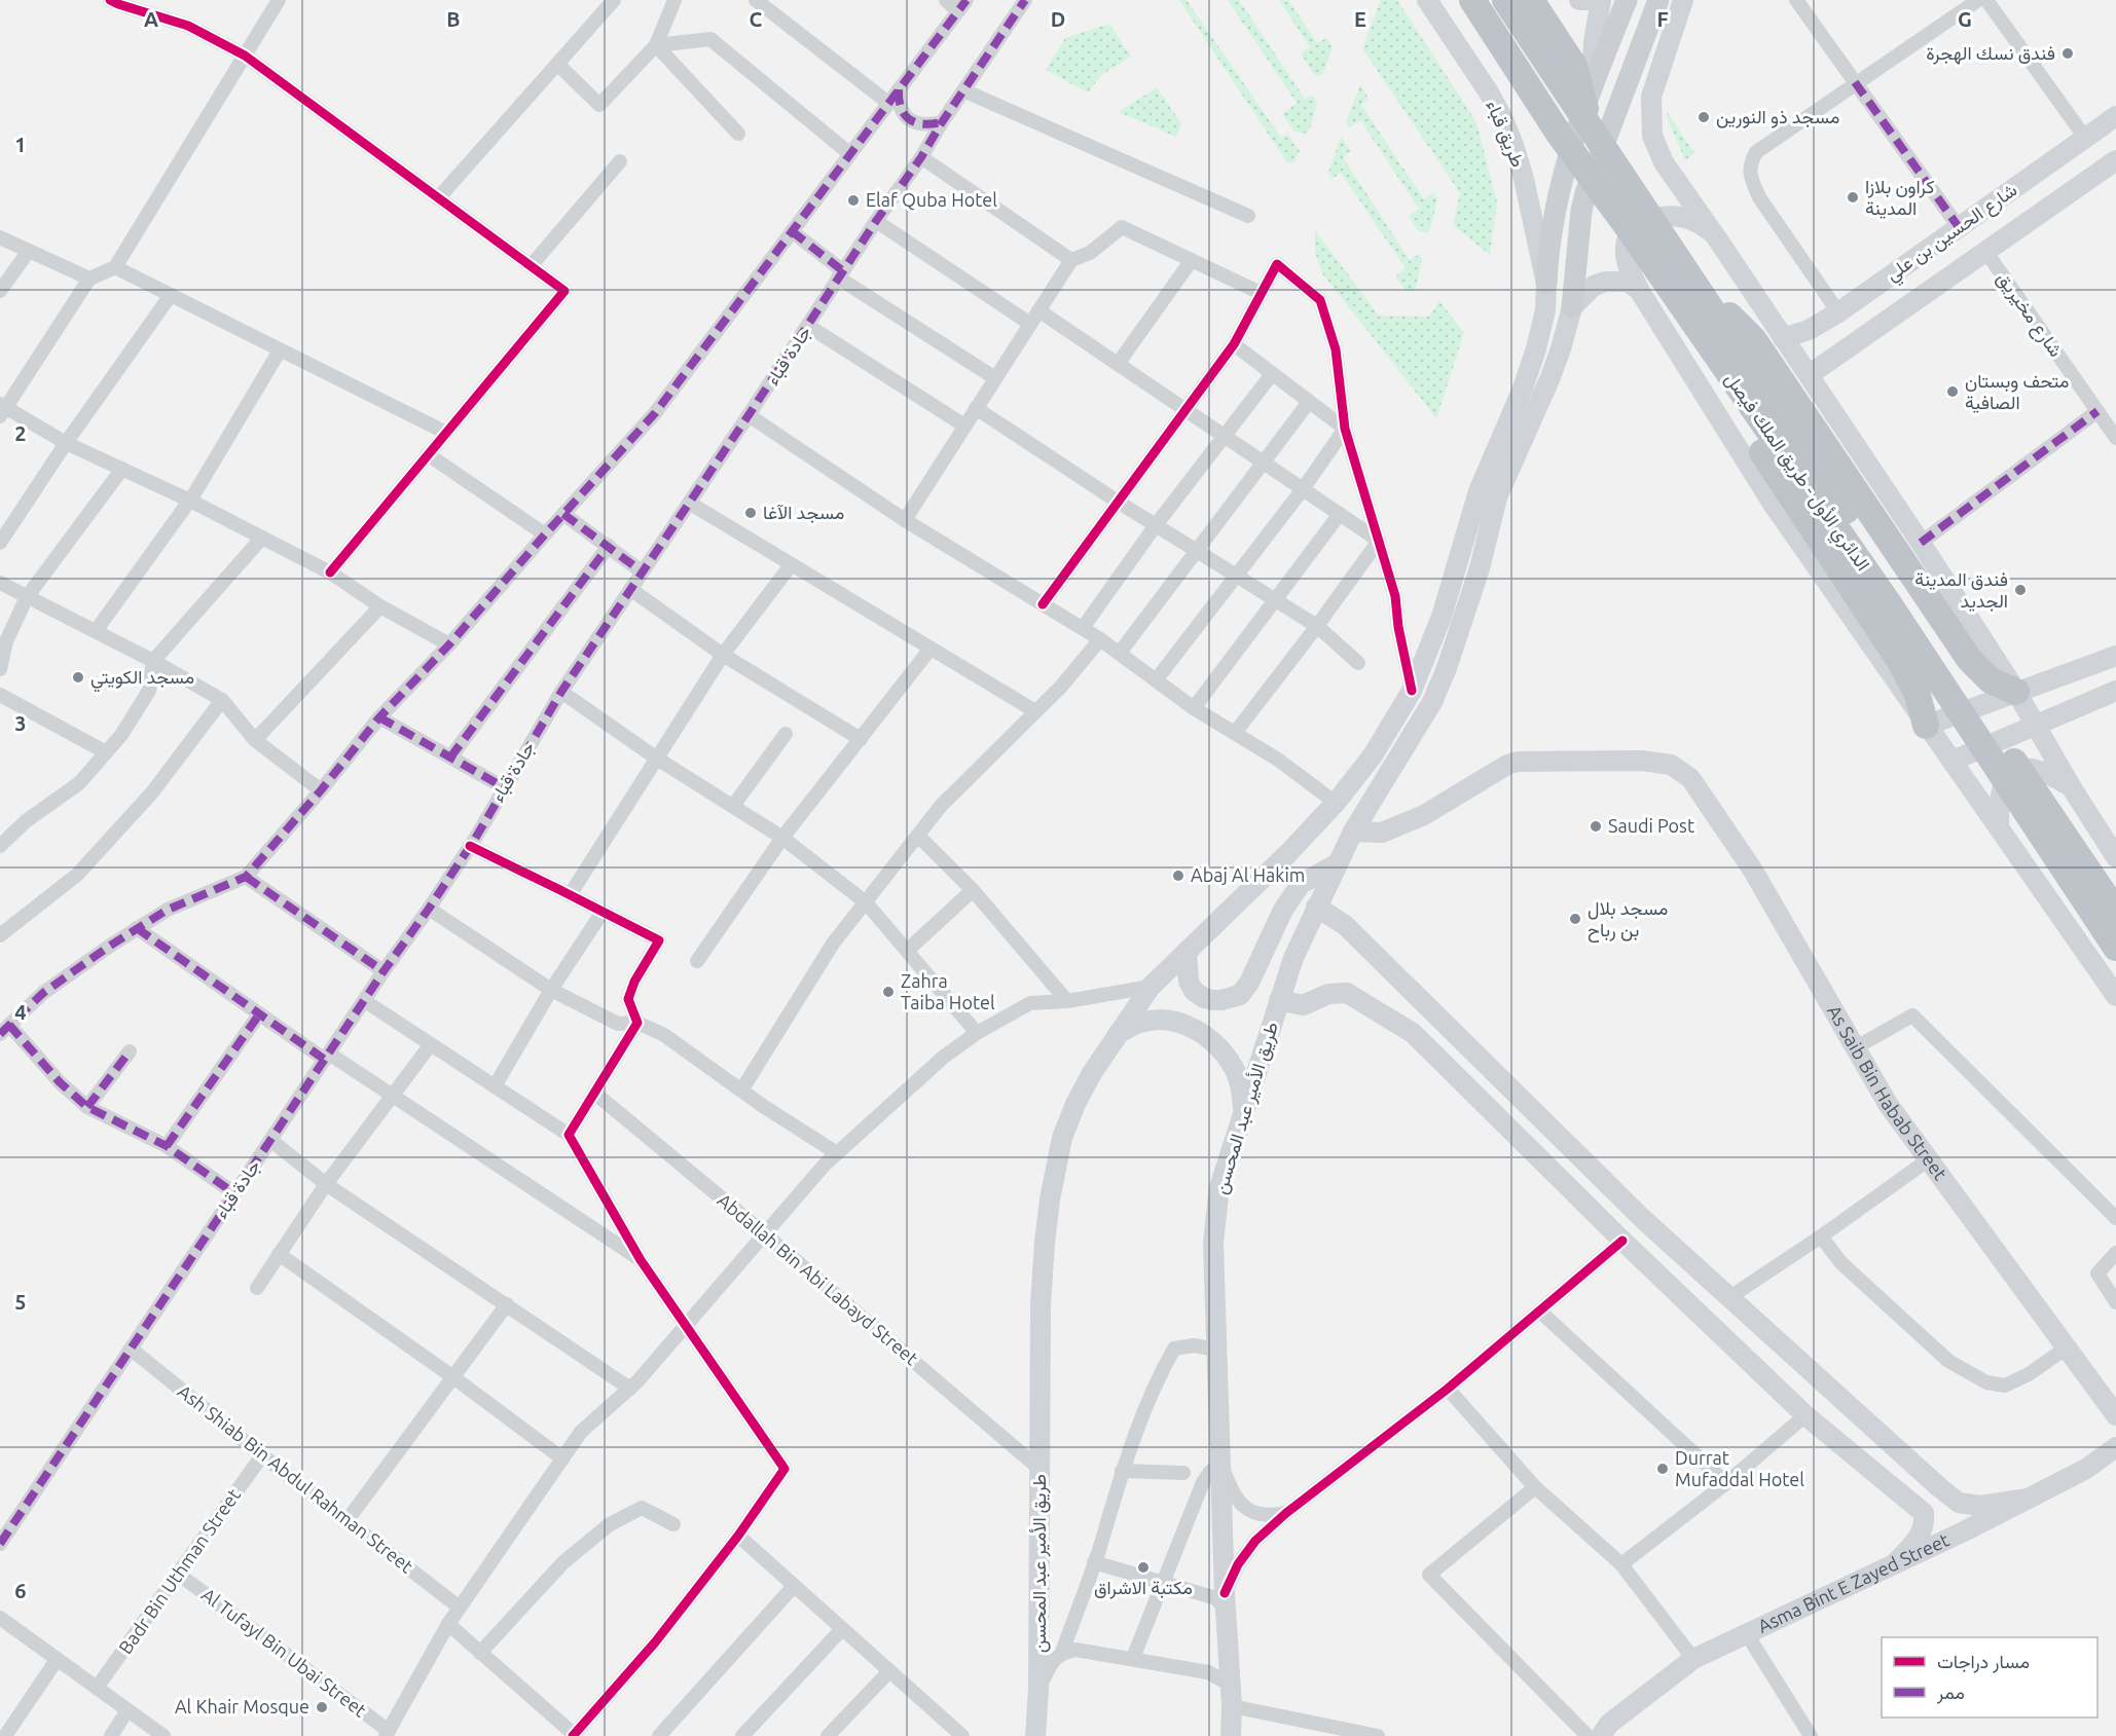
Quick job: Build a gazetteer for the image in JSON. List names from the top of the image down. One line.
{"streets":{"highway":["الدائري الأول - طريق الملك فيصل"],"main road":["طريق قباء","شارع الحسين بن علي","As Saib Bin Habab Street","طريق الأمير عبد المحسن","Asma Bint E Zayed Street"],"street":["شارع مخيريق","جادة قباء","Abdallah Bin Abi Labayd Street","Ash Shiab Bin Abdul Rahman Street","Badr Bin Uthman Street","Al Tufayl Bin Ubai Street"]},"crossings":[["طريق قباء","طريق الأمير عبد المحسن"],["شارع الحسين بن علي","شارع مخيريق"],["جادة قباء","Ash Shiab Bin Abdul Rahman Street"],["As Saib Bin Habab Street","طريق الأمير عبد المحسن"],["طريق الأمير عبد المحسن","Abdallah Bin Abi Labayd Street"],["Ash Shiab Bin Abdul Rahman Street","Badr Bin Uthman Street"],["Badr Bin Uthman Street","Al Tufayl Bin Ubai Street"]],"places":["فندق نسك الهجرة","مسجد ذو النورين","كراون بلازا المدينة","Elaf Quba Hotel","متحف وبستان الصافية","مسجد الآغا","فندق المدينة الجديد","مسجد الكويتي","Saudi Post","Abaj Al Hakim","مسجد بلال بن رباح","Zahra Taiba Hotel","Durrat Mufaddal Hotel","مكتبة الاشراق","Al Khair Mosque"],"legend":["مسار دراجات","ممر"],"grid":{"columns":["A","B","C","D","E","F","G"],"rows":["1","2","3","4","5","6"]}}
